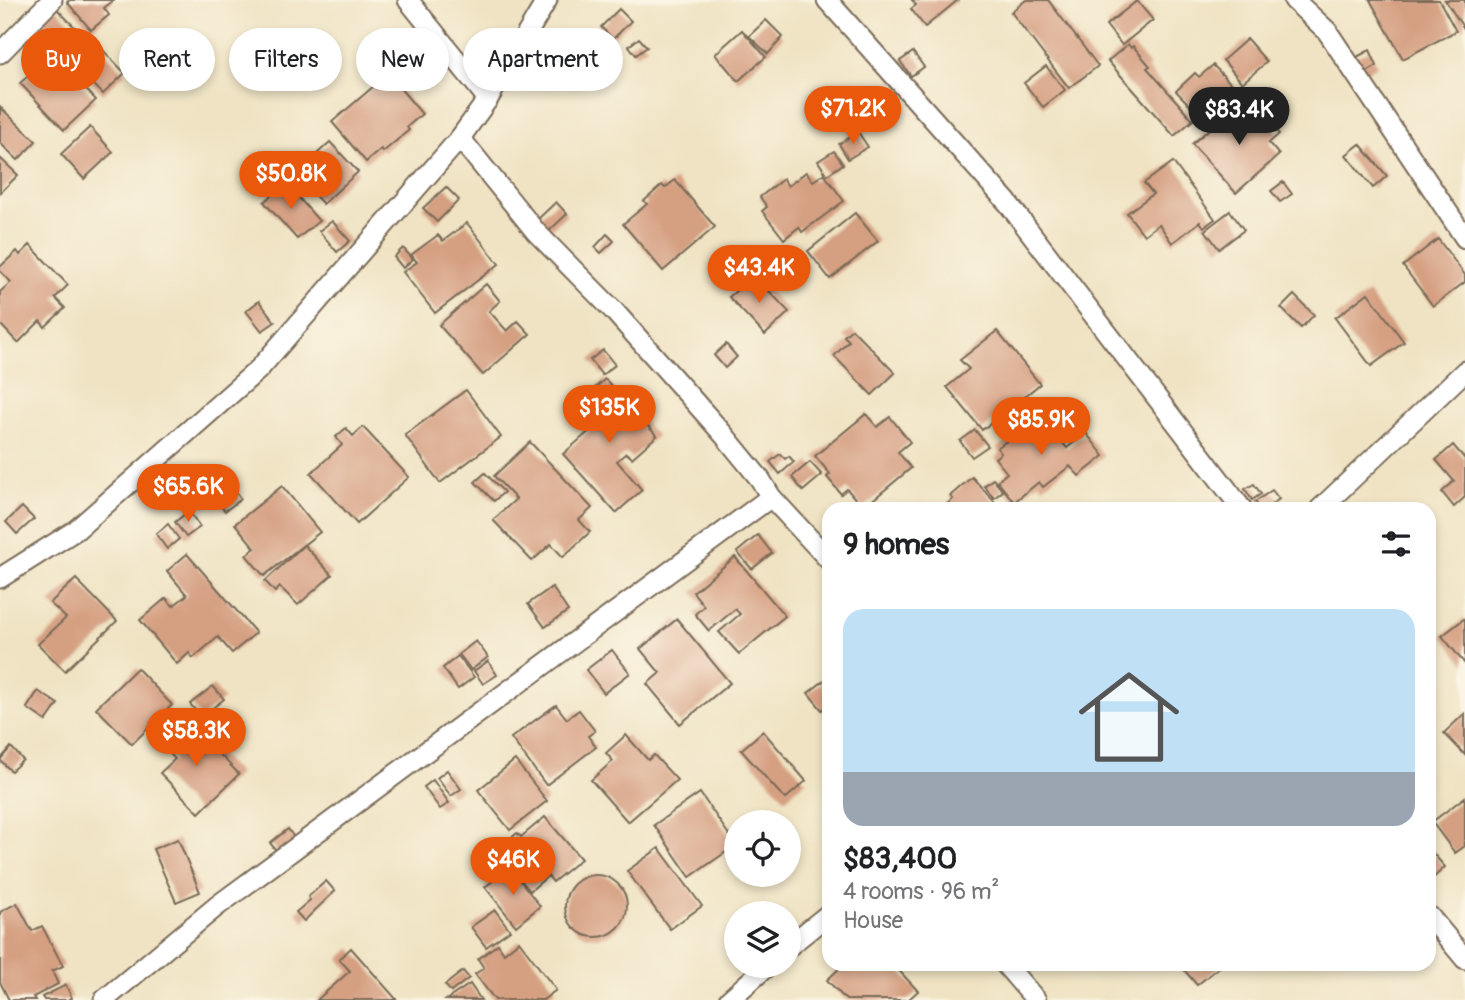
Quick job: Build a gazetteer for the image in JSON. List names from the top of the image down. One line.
{"page":{"chip":["Buy","Rent","Filters","New","Apartment"],"price":["$71.2K","$83.4K","$50.8K","$43.4K","$135K","$85.9K","$65.6K","$58.3K","$46K"],"heading":"9 homes","list":[{"name":"$83,400","note":"4 rooms · 96 m² · House"}]}}
